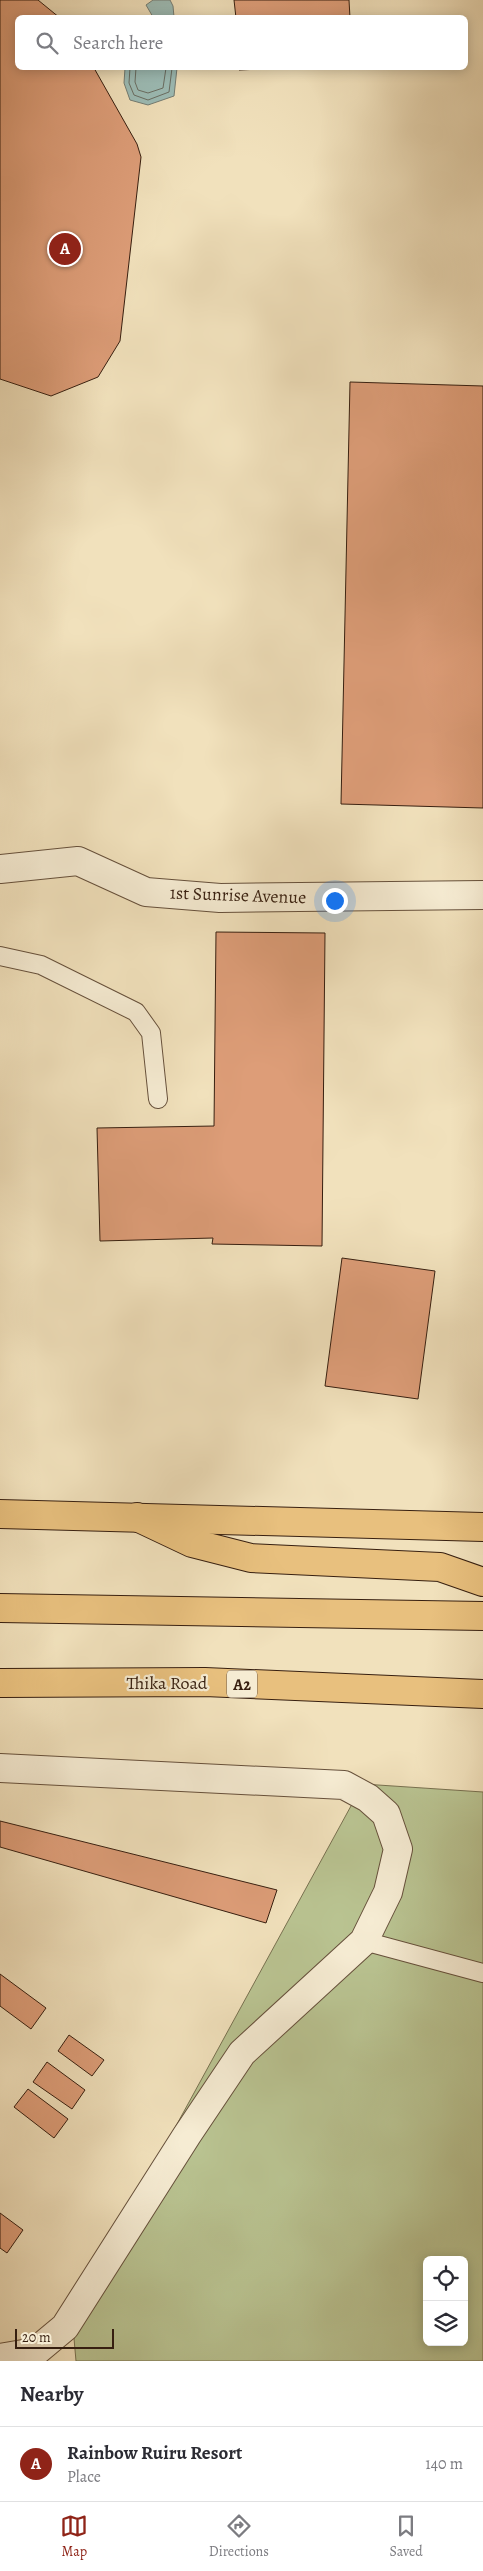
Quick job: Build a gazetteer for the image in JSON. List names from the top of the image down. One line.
{"streets":{"main road":["Thika Road","A2"],"street":["1st Sunrise Avenue"]},"scale_bar":"20 m","page":{"search":"Search here","pins":"A","scale":"20 m","heading":"Nearby","list":[{"mark":"A","name":"Rainbow Ruiru Resort","note":"Place","value":"140 m"}],"nav":["Map","Directions","Saved"]}}
